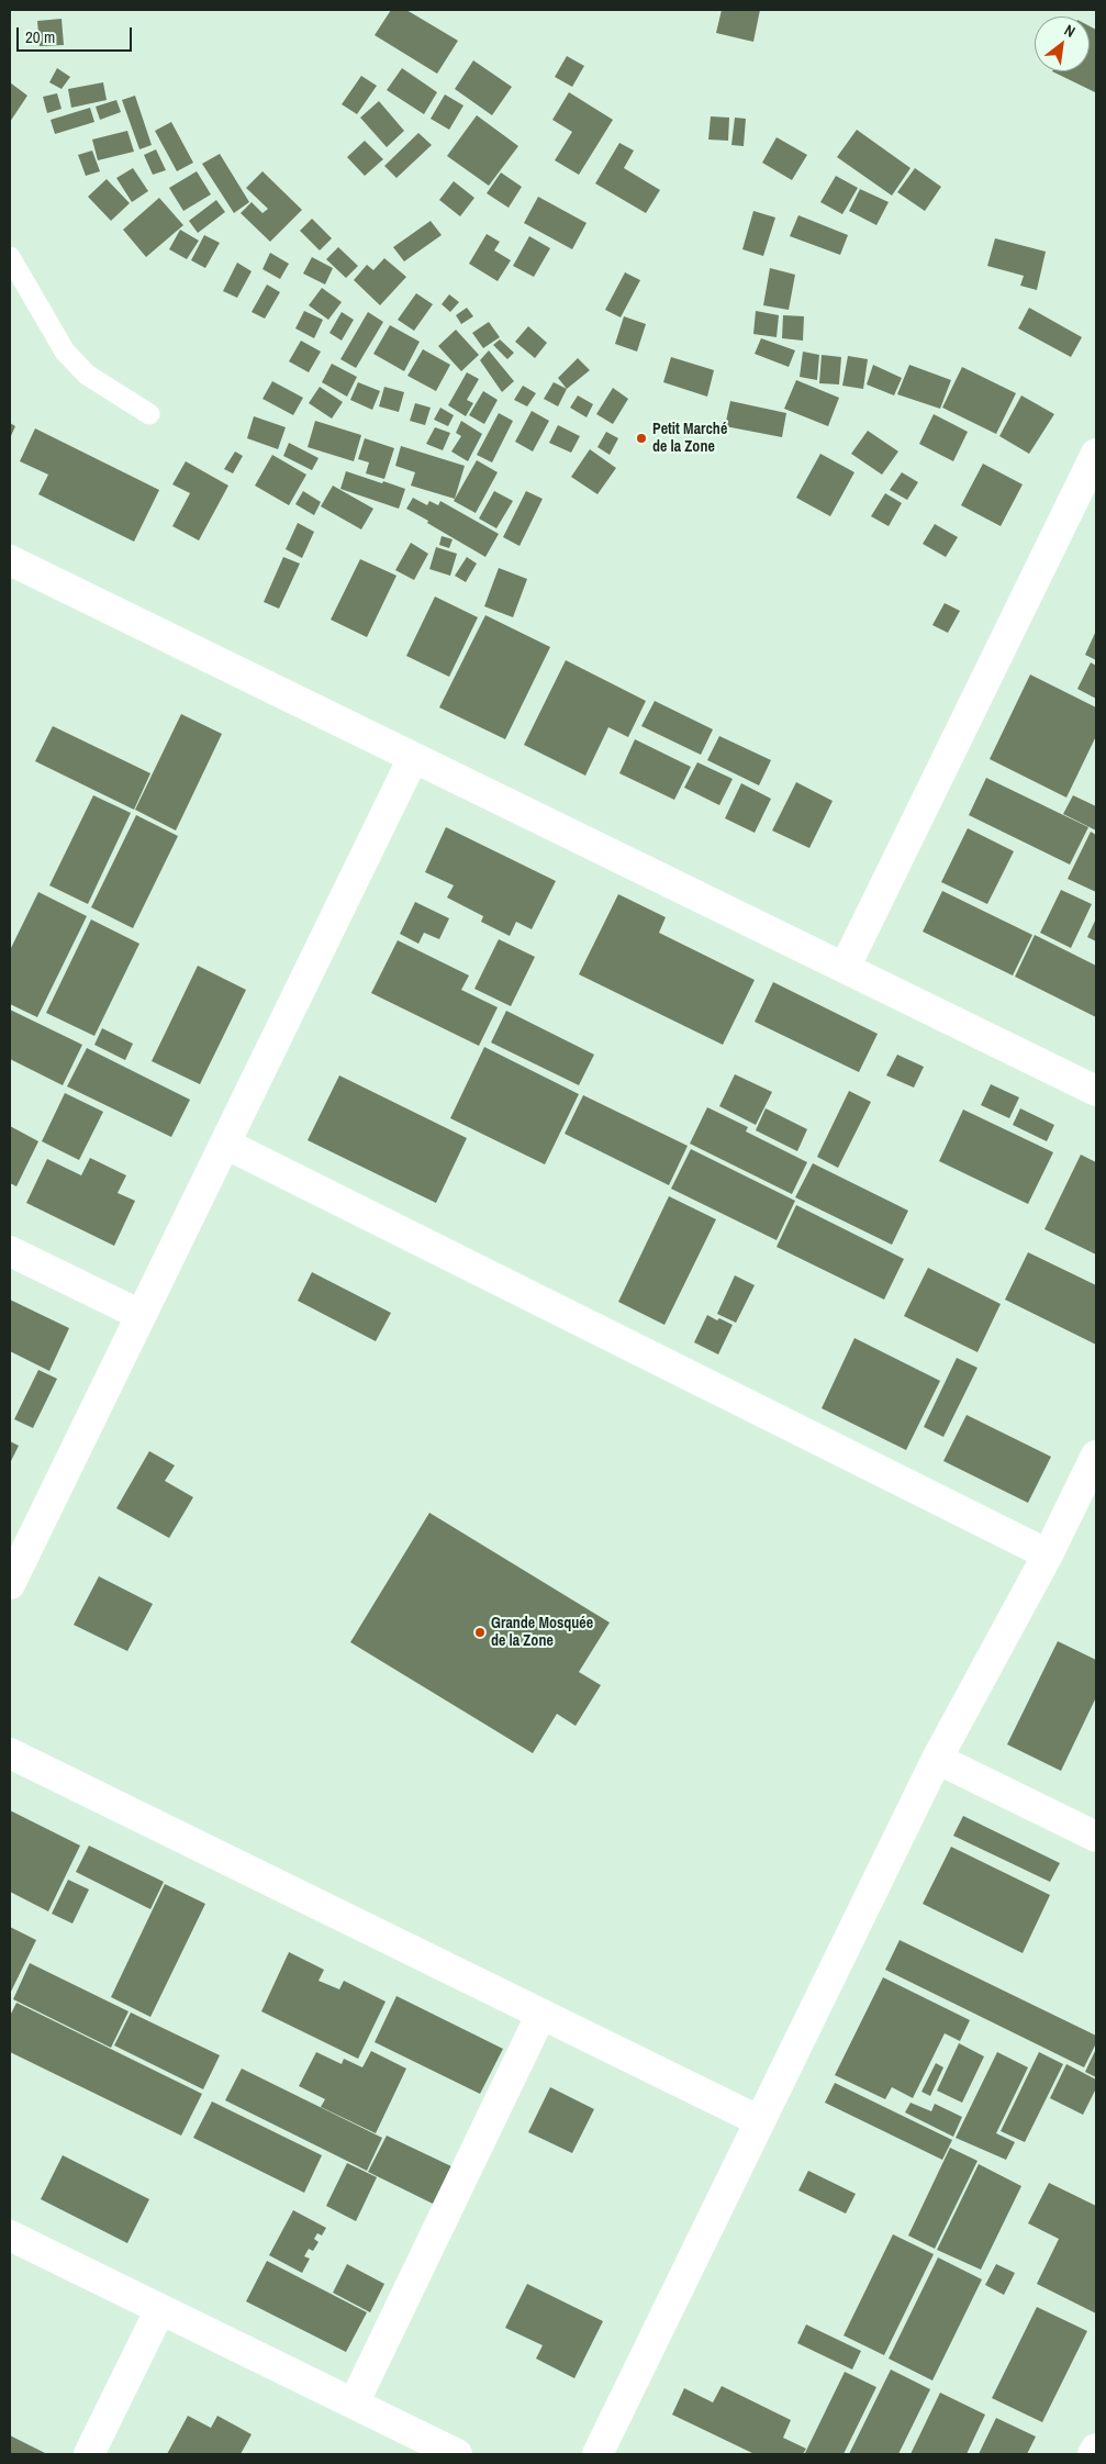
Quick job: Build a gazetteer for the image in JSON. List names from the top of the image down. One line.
{"places":["Petit Marché de la Zone","Grande Mosquée de la Zone"],"scale_bar":"20 m","north":"top right"}
